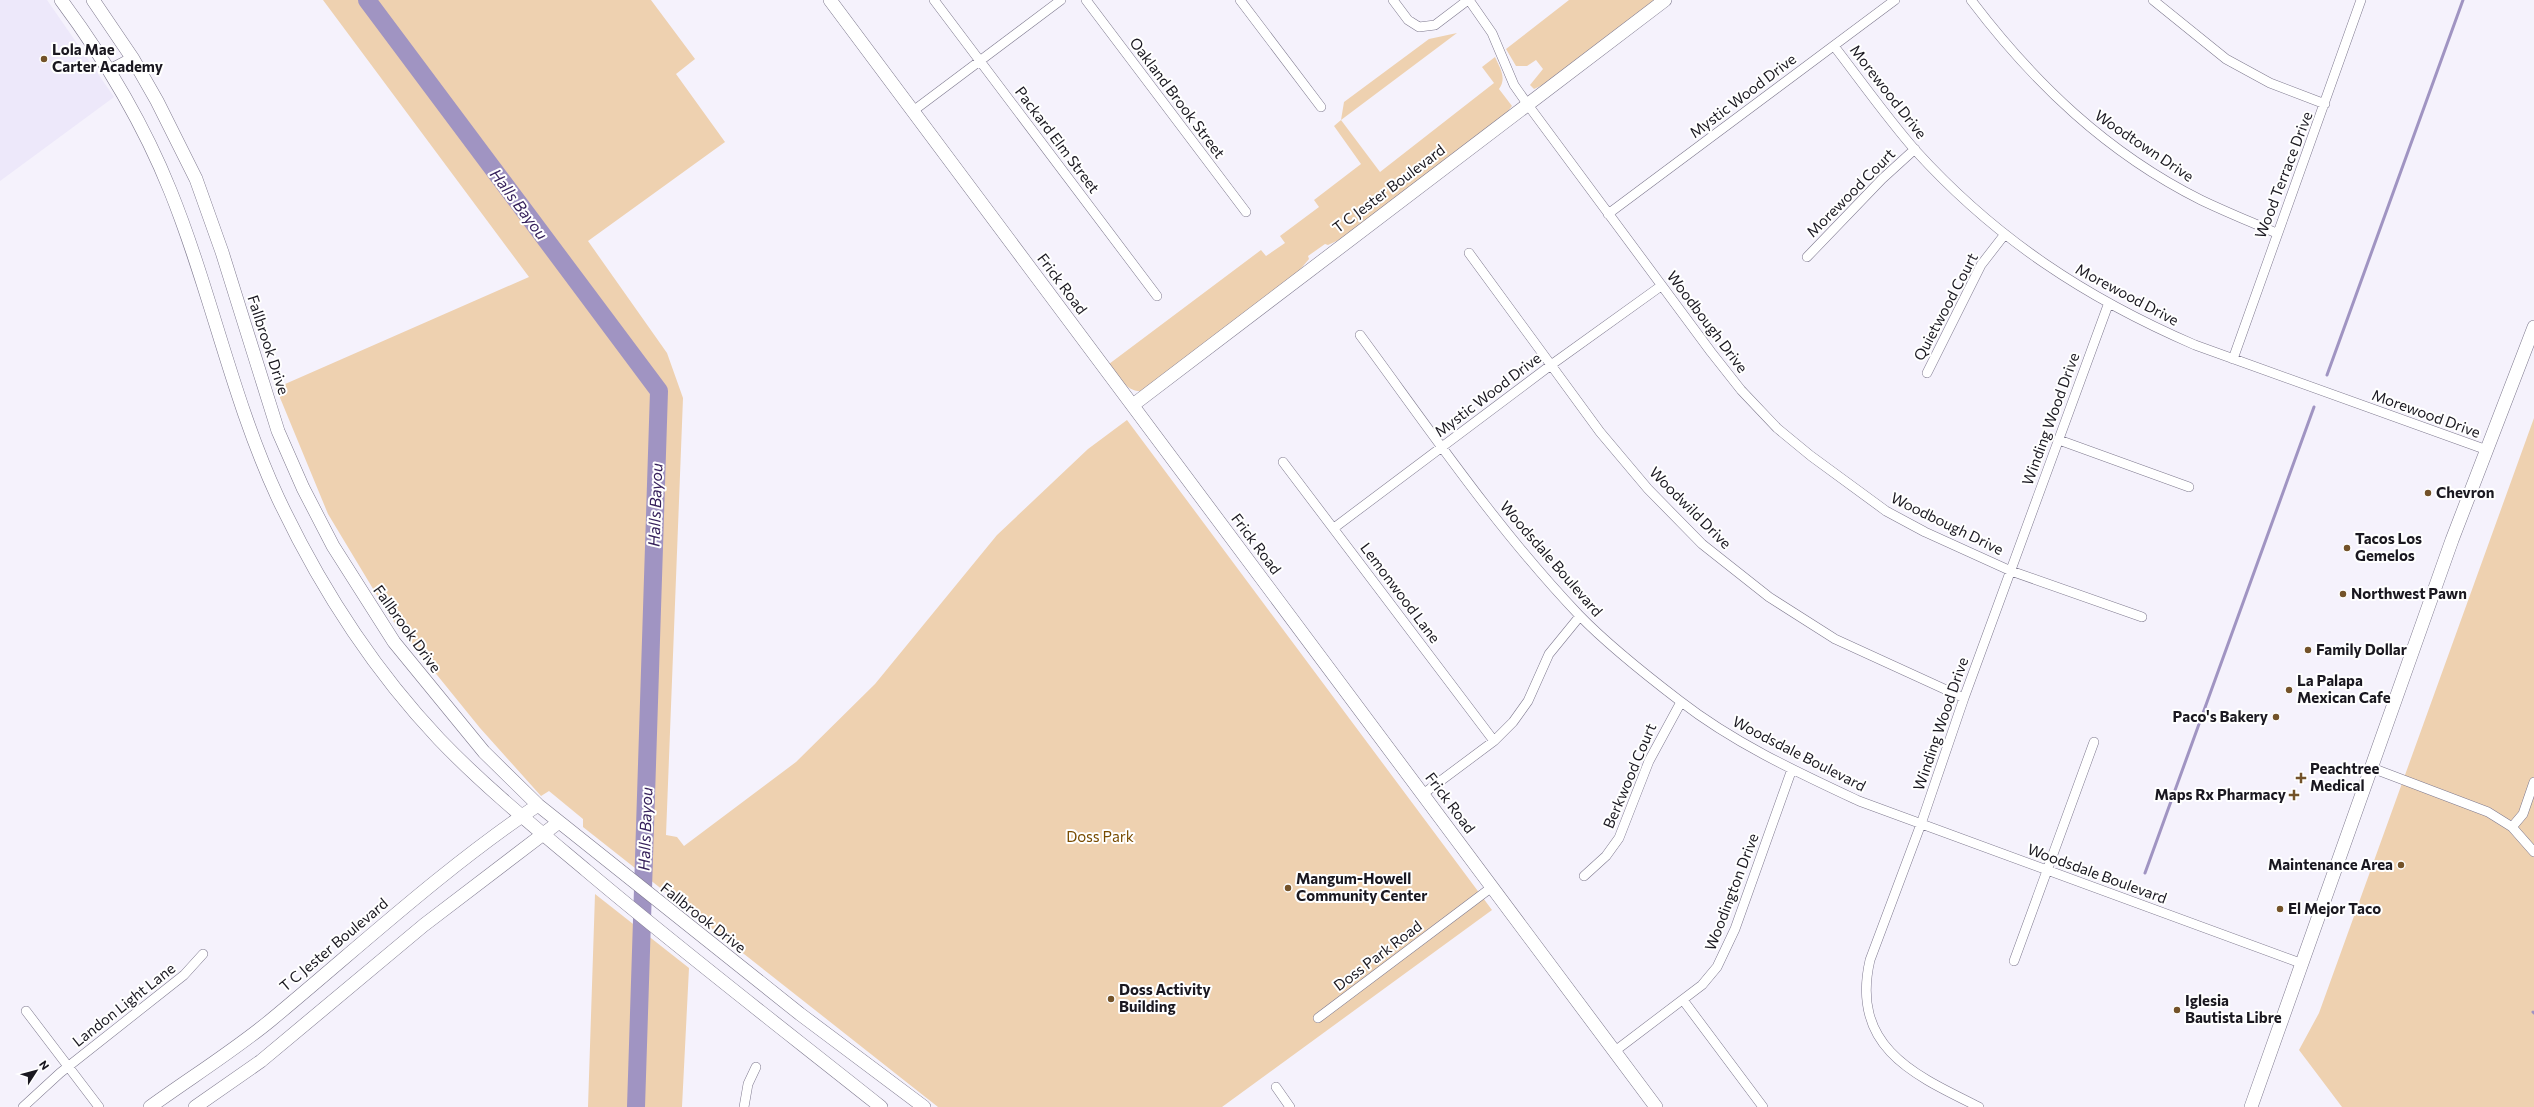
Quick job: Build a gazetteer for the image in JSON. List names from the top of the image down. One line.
{"streets":{"main road":["T C Jester Boulevard","Frick Road","Fallbrook Drive"],"street":["Morewood Drive","Mystic Wood Drive","Oakland Brook Street","Packard Elm Street","Woodtown Drive","Wood Terrace Drive","Morewood Court","Quietwood Court","Woodbough Drive","Winding Wood Drive","Woodwild Drive","Woodsdale Boulevard","Lemonwood Lane","Berkwood Court","Woodington Drive","Doss Park Road","Landon Light Lane"]},"crossings":[["Morewood Drive","Mystic Wood Drive"],["Morewood Drive","Wood Terrace Drive"],["Morewood Drive","Morewood Court"],["Morewood Drive","Quietwood Court"],["Morewood Drive","Winding Wood Drive"],["Mystic Wood Drive","Woodbough Drive"],["Mystic Wood Drive","Woodwild Drive"],["Mystic Wood Drive","Woodsdale Boulevard"],["Mystic Wood Drive","Lemonwood Lane"],["Woodtown Drive","Wood Terrace Drive"],["T C Jester Boulevard","Frick Road"],["T C Jester Boulevard","Woodbough Drive"],["T C Jester Boulevard","Fallbrook Drive"],["Frick Road","Woodington Drive"],["Frick Road","Doss Park Road"],["Woodbough Drive","Winding Wood Drive"],["Winding Wood Drive","Woodwild Drive"],["Winding Wood Drive","Woodsdale Boulevard"],["Woodsdale Boulevard","Berkwood Court"],["Woodsdale Boulevard","Woodington Drive"]],"water":["Halls Bayou"],"parks":["Doss Park"],"places":{"other":["Lola Mae Carter Academy","Chevron","Tacos Los Gemelos","Northwest Pawn","Family Dollar","La Palapa Mexican Cafe","Paco's Bakery","Maintenance Area","Mangum-Howell Community Center","El Mejor Taco","Doss Activity Building","Iglesia Bautista Libre"],"health":["Peachtree Medical","Maps Rx Pharmacy"]},"north":"top right"}
